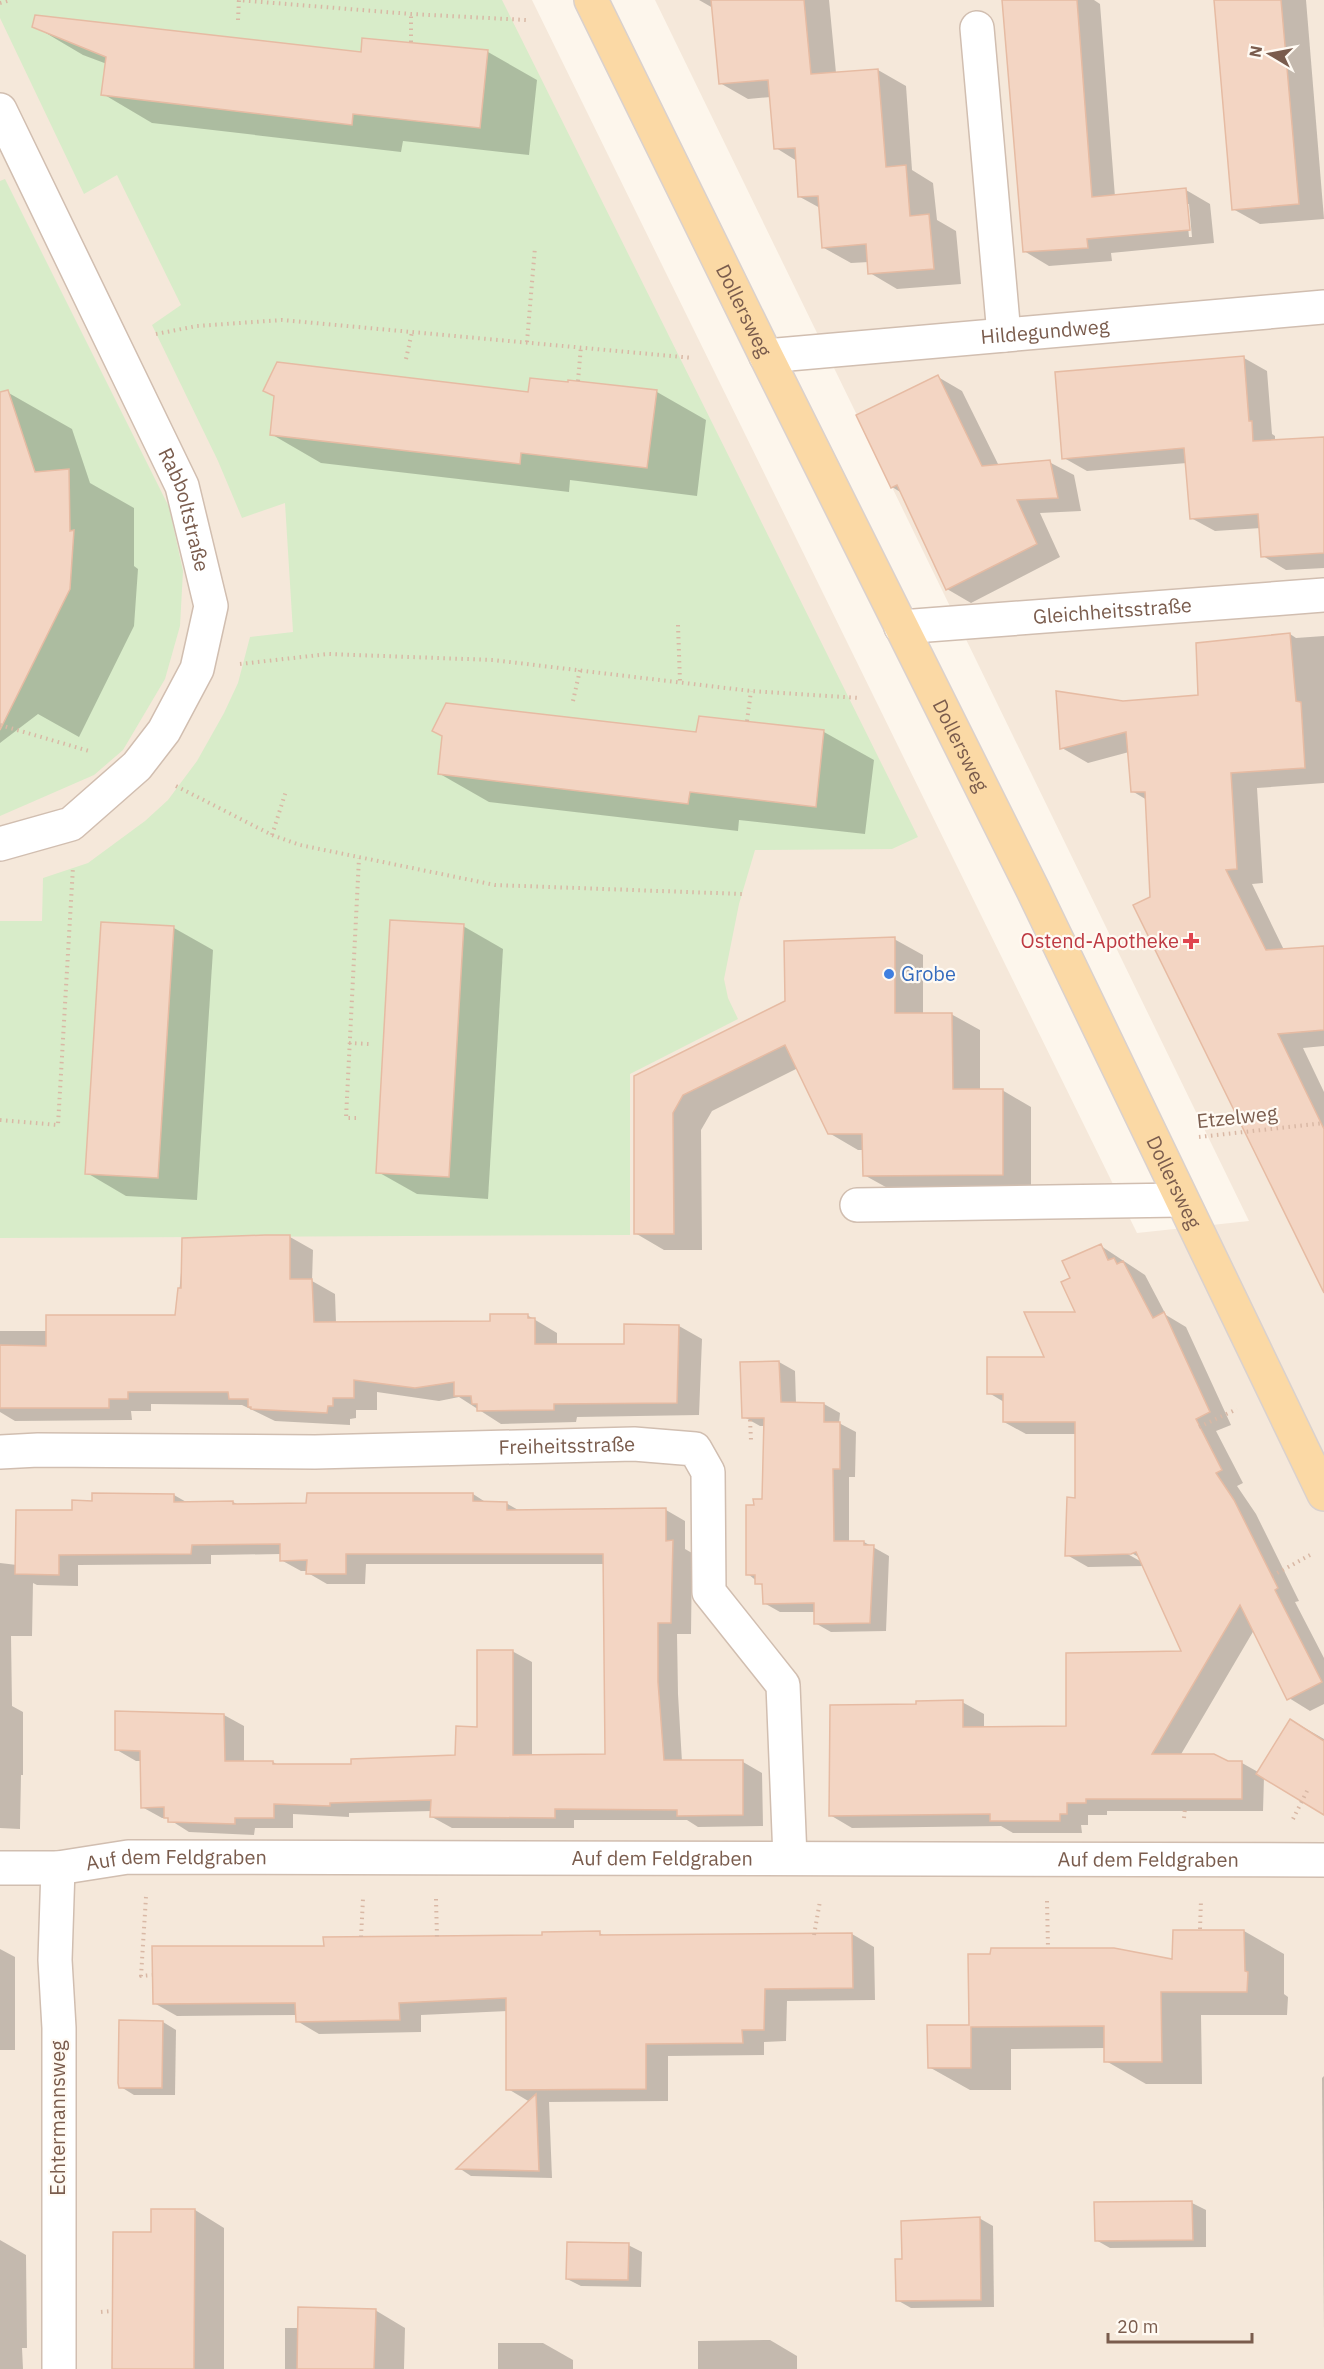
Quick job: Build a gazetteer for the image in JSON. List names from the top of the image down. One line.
{"streets":{"main road":["Dollersweg"],"street":["Hildegundweg","Rabboltstraße","Gleichheitsstraße","Freiheitsstraße","Auf dem Feldgraben","Echtermannsweg"],"path":["Etzelweg"]},"crossings":[["Dollersweg","Hildegundweg"],["Dollersweg","Gleichheitsstraße"],["Dollersweg","Etzelweg"],["Freiheitsstraße","Auf dem Feldgraben"],["Auf dem Feldgraben","Echtermannsweg"]],"places":{"health":["Ostend-Apotheke"],"other":["Grobe"]},"scale_bar":"20 m","north":"left"}
